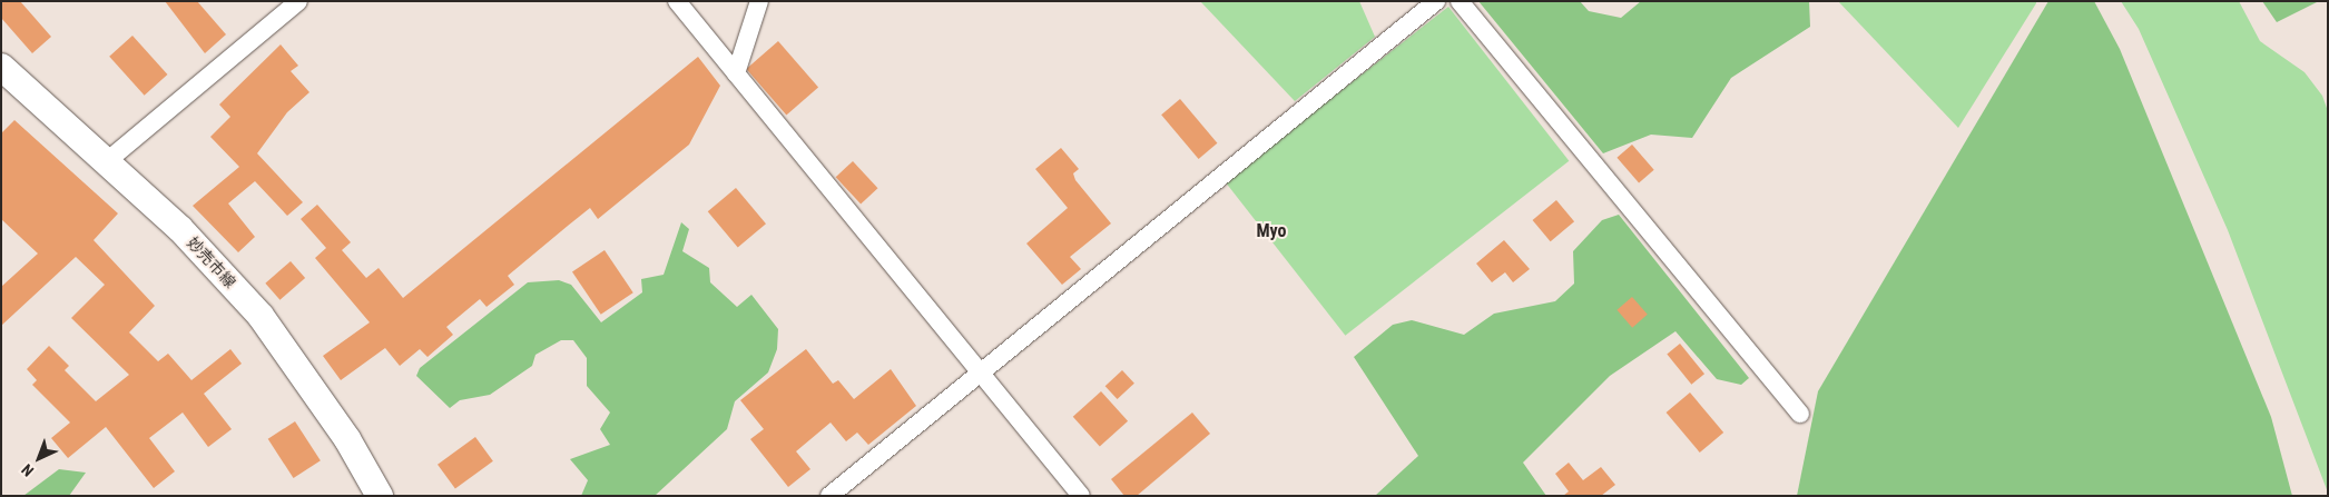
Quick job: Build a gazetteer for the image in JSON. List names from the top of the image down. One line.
{"streets":{"main road":["妙売市線"]},"districts":["Myo"],"north":"bottom left"}
